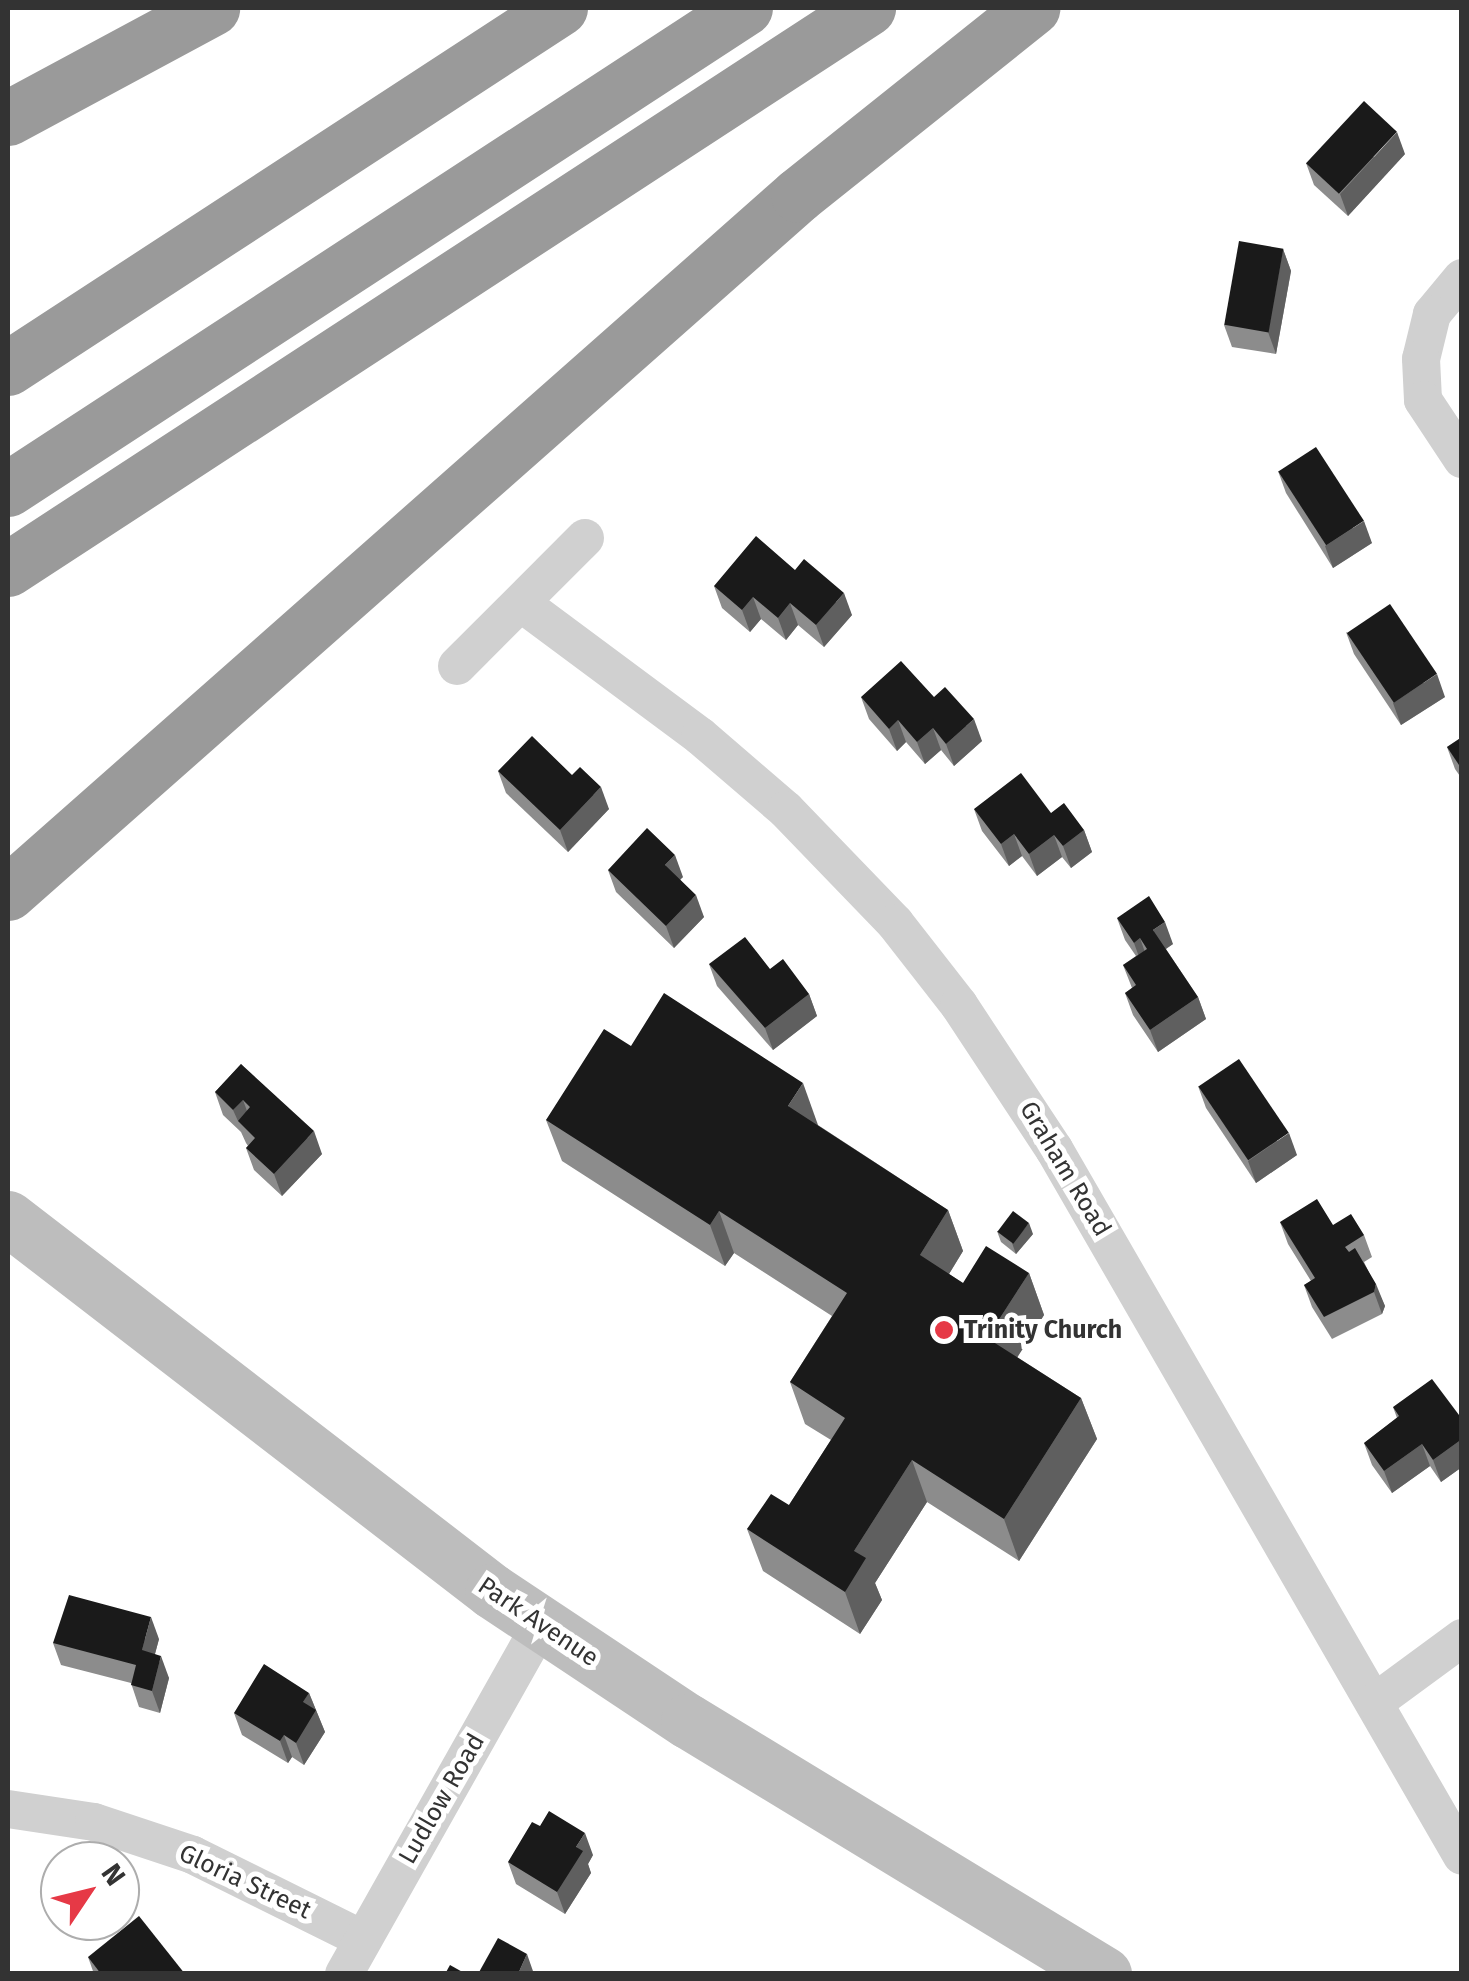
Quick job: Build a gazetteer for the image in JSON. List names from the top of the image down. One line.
{"streets":{"main road":["Park Avenue"],"street":["Graham Road","Ludlow Road","Gloria Street"]},"crossings":[["Park Avenue","Ludlow Road"],["Ludlow Road","Gloria Street"]],"places":["Trinity Church"],"north":"top right"}
